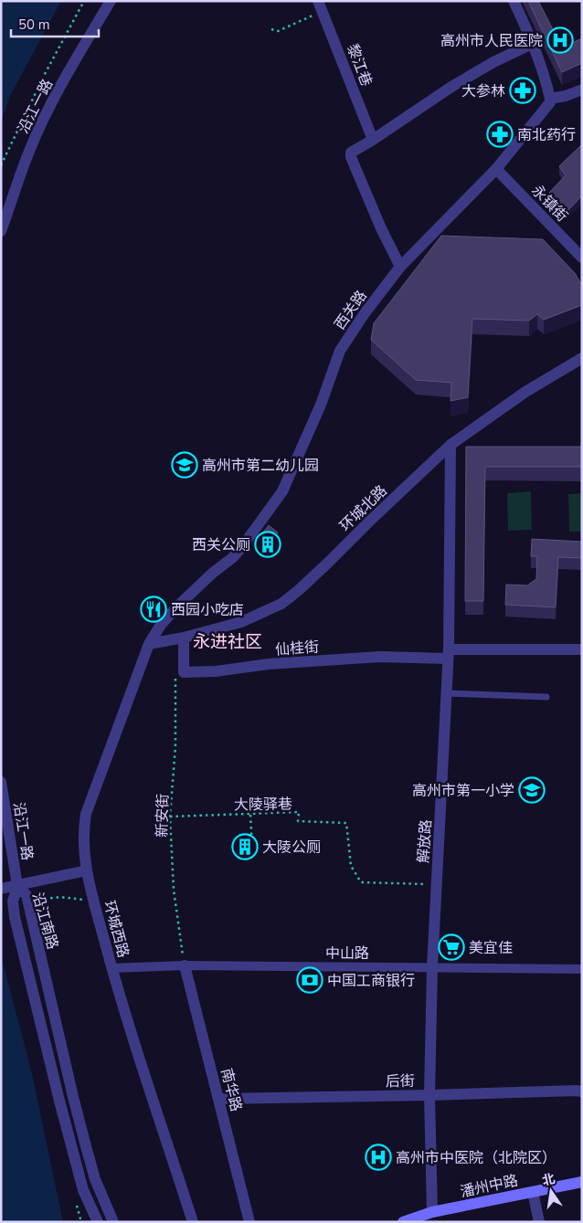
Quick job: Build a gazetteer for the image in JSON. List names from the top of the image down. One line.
{"streets":{"main road":["潘州中路"],"street":["黎江巷","沿江一路","永镇街","西关路","环城北路","仙桂街","解放路","沿江南路","环城西路","中山路","后街","南华路"],"path":["大陵驿巷","新安街"]},"crossings":[["沿江一路","沿江南路"],["永镇街","西关路"],["西关路","环城北路"],["西关路","环城西路"],["环城北路","解放路"],["环城北路","环城西路"],["仙桂街","新安街"],["仙桂街","解放路"],["大陵驿巷","新安街"],["大陵驿巷","解放路"],["新安街","中山路"],["新安街","南华路"],["解放路","中山路"],["解放路","后街"],["解放路","潘州中路"],["环城西路","中山路"],["中山路","南华路"],["后街","南华路"]],"districts":["永进社区"],"places":{"hospital":["高州市人民医院","高州市中医院（北院区）"],"pharmacy":["大参林","南北药行"],"school or university":["高州市第二幼儿园","高州市第一小学"],"building":["西关公厕","大陵公厕"],"restaurant":["西园小吃店"],"supermarket":["美宜佳"],"bank":["中国工商银行"]},"scale_bar":"50 m","north":"top"}
